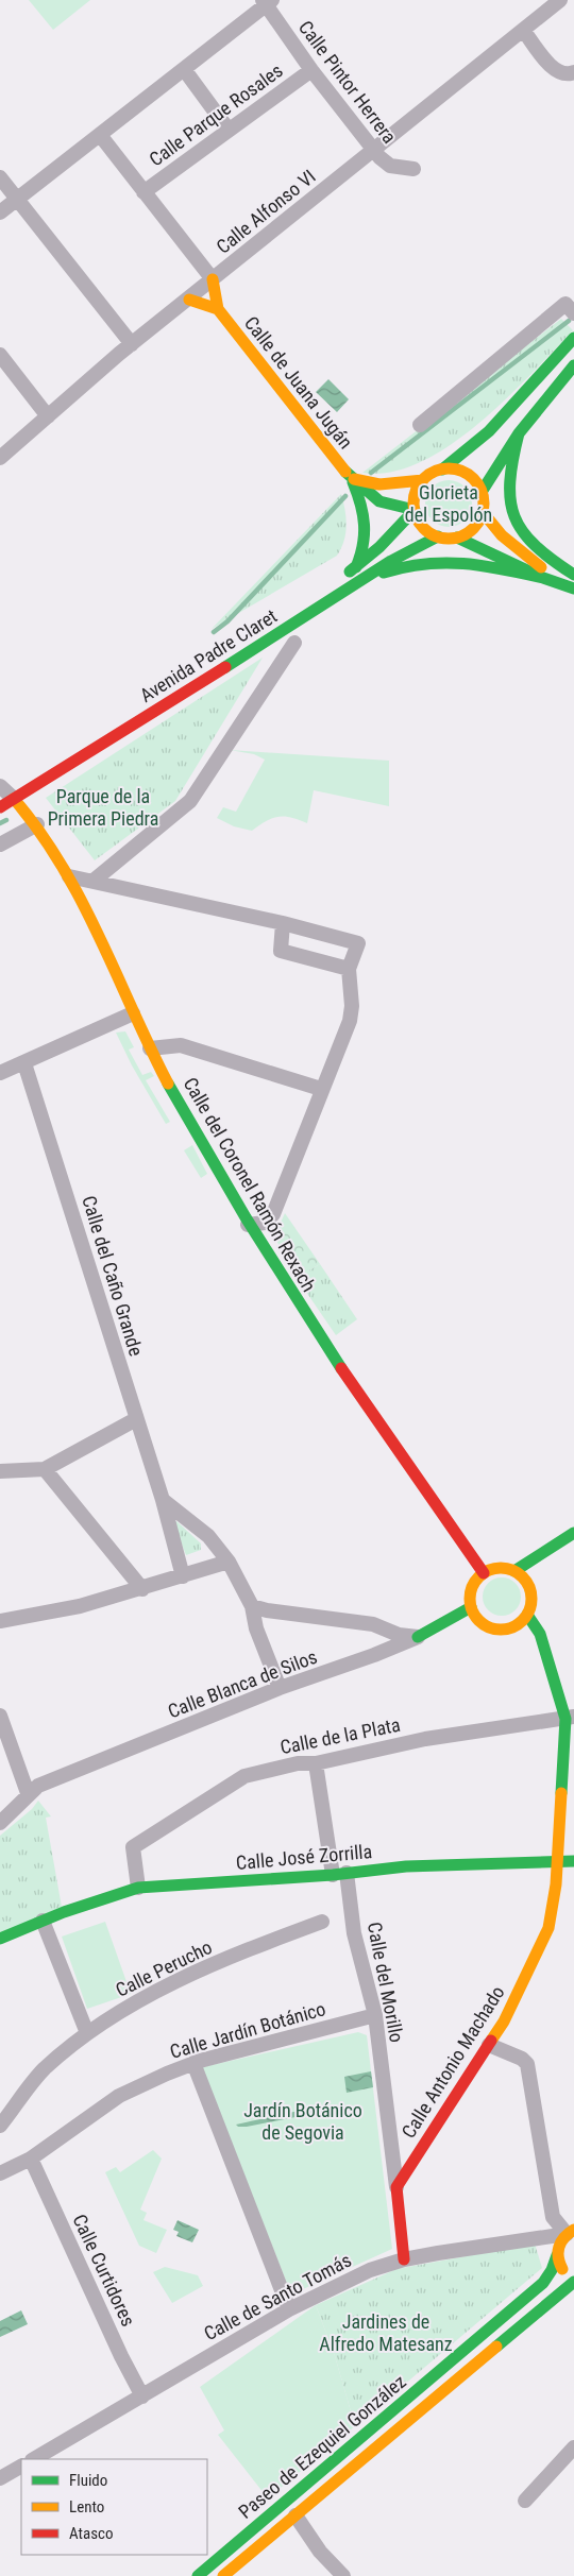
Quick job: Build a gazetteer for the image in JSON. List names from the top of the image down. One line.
{"streets":{"main road":["Calle de Juana Jugán","Avenida Padre Claret","Calle del Coronel Ramón Rexach","Calle Blanca de Silos","Calle José Zorrilla","Calle del Morillo","Calle Antonio Machado","Paseo de Ezequiel González"],"street":["Calle Pintor Herrera","Calle Parque Rosales","Calle Alfonso VI","Calle del Caño Grande","Calle de la Plata","Calle Perucho","Calle Jardín Botánico","Calle Curtidores","Calle de Santo Tomás"]},"crossings":[["Calle Pintor Herrera","Calle Parque Rosales"],["Calle Pintor Herrera","Calle Alfonso VI"],["Calle Alfonso VI","Calle de Juana Jugán"],["Calle de Juana Jugán","Avenida Padre Claret"],["Avenida Padre Claret","Calle del Coronel Ramón Rexach"],["Calle del Coronel Ramón Rexach","Calle Blanca de Silos"],["Calle de la Plata","Calle José Zorrilla"],["Calle de la Plata","Calle del Morillo"],["Calle de la Plata","Calle Antonio Machado"],["Calle José Zorrilla","Calle del Morillo"],["Calle José Zorrilla","Calle Antonio Machado"],["Calle del Morillo","Calle Jardín Botánico"],["Calle del Morillo","Calle Antonio Machado"],["Calle del Morillo","Calle de Santo Tomás"],["Calle Jardín Botánico","Calle Curtidores"],["Calle Curtidores","Calle de Santo Tomás"],["Calle de Santo Tomás","Paseo de Ezequiel González"]],"parks":["Glorieta del Espolón","Parque de la Primera Piedra","Jardín Botánico de Segovia","Jardines de Alfredo Matesanz"],"legend":["Fluido","Lento","Atasco"]}
